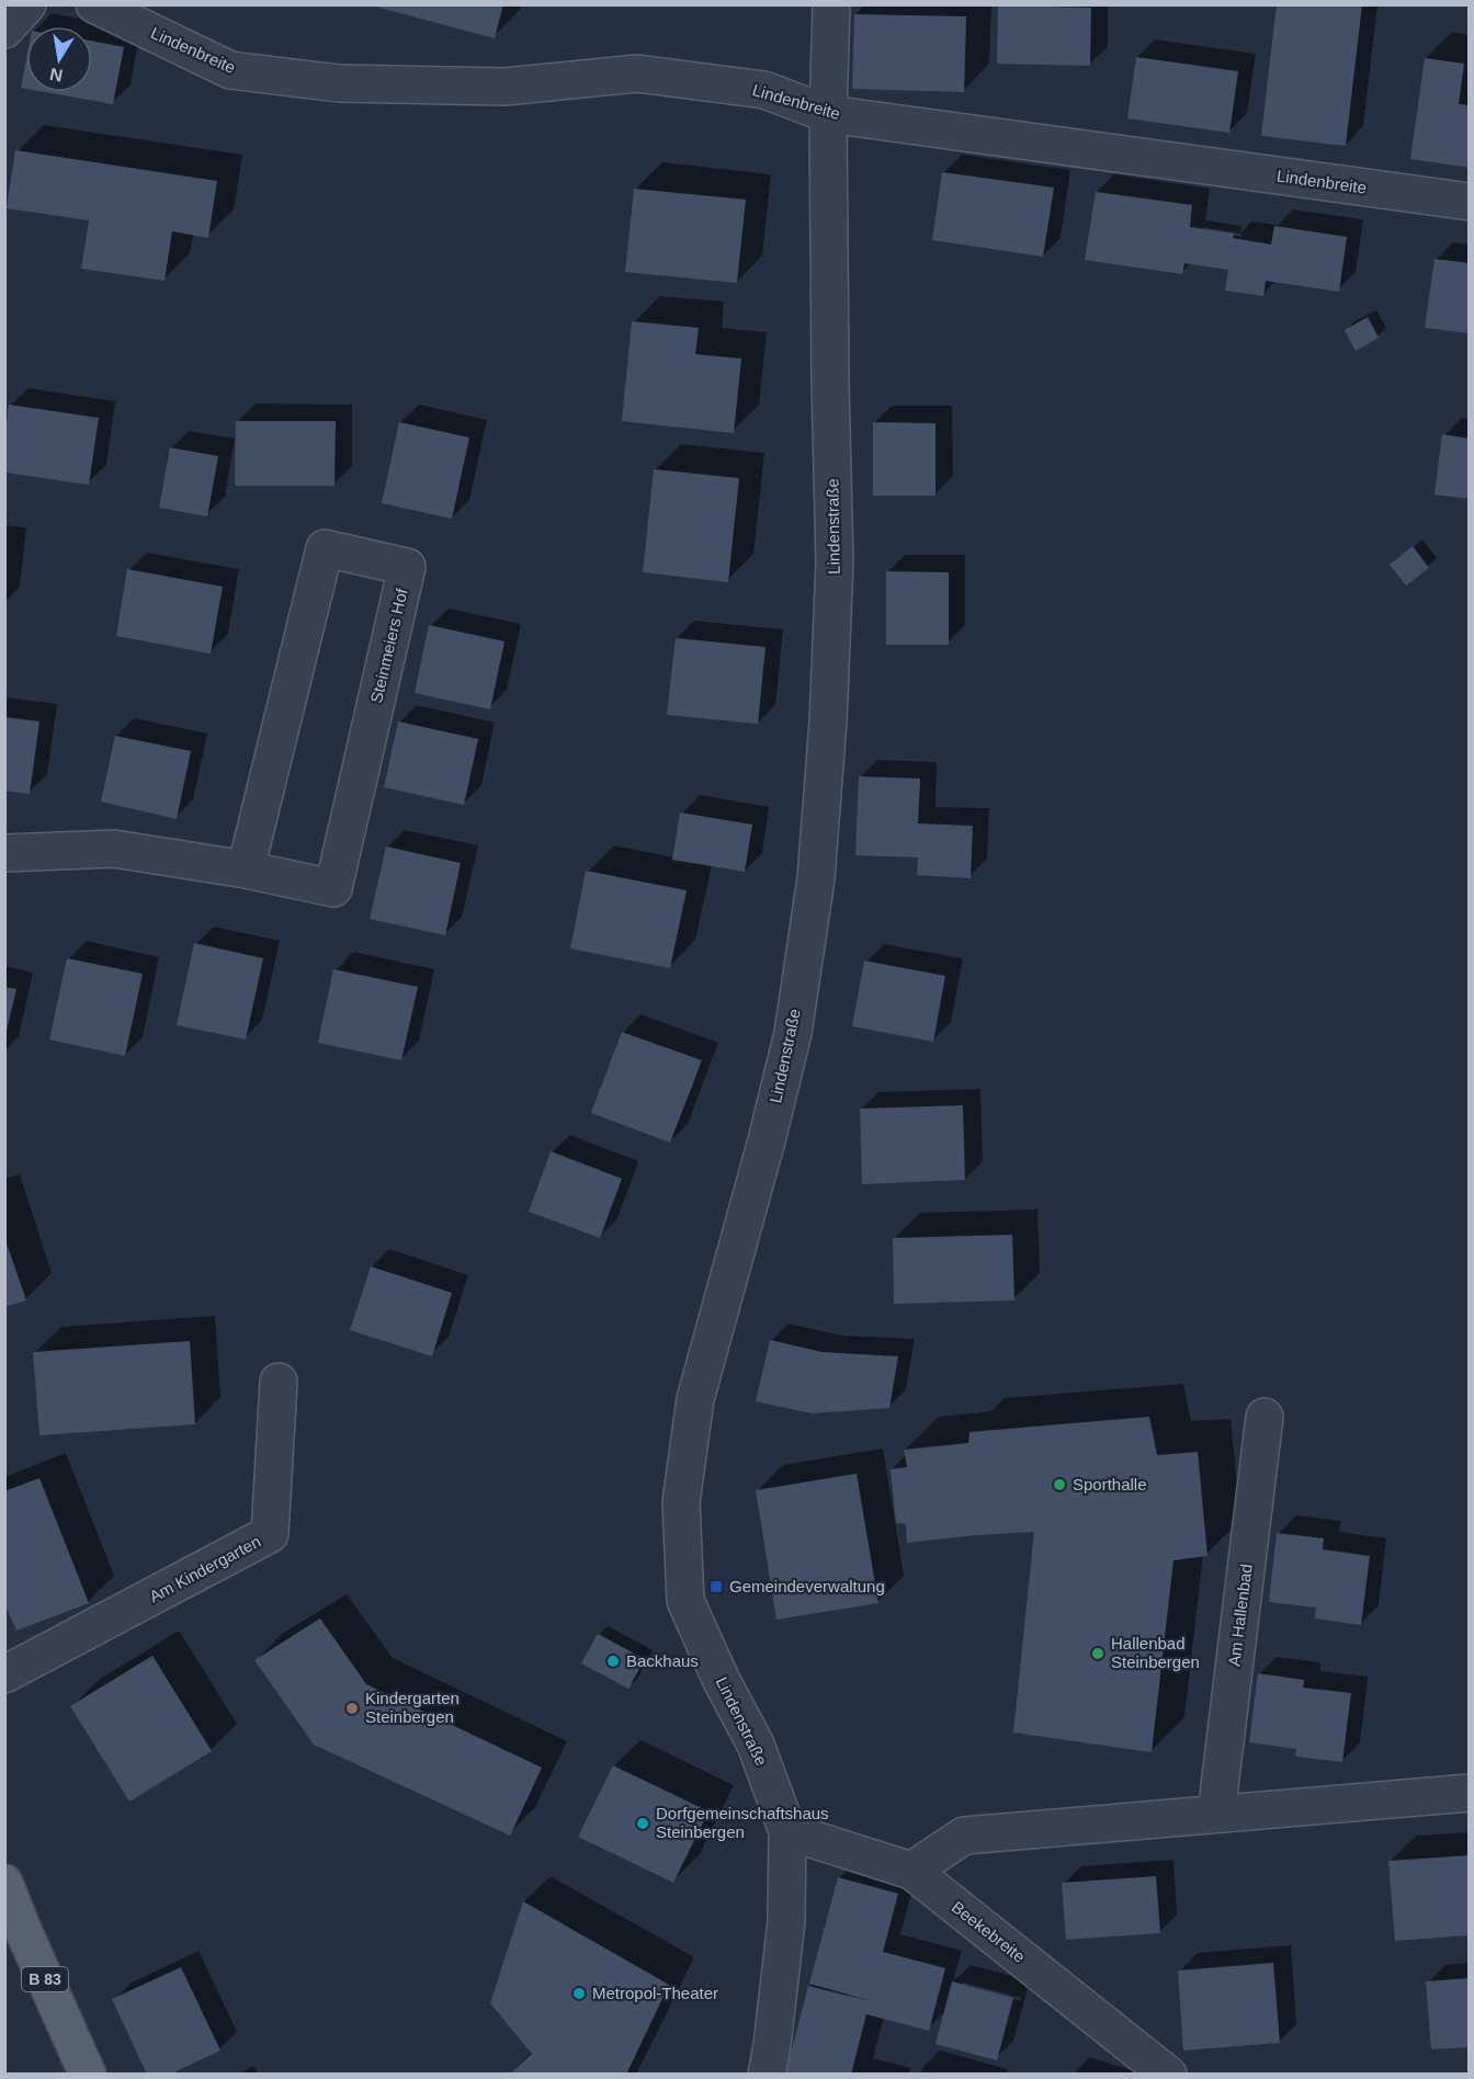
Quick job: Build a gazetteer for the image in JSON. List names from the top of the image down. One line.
{"streets":{"main road":["B 83"],"street":["Lindenbreite","Lindenstraße","Steinmeiers Hof","Am Kindergarten","Am Hallenbad","Beekebreite"]},"crossings":[["Lindenbreite","Lindenstraße"],["Lindenstraße","Beekebreite"]],"places":{"other":["Sporthalle","Hallenbad Steinbergen","Backhaus","Kindergarten Steinbergen","Dorfgemeinschaftshaus Steinbergen","Metropol-Theater"],"transit":["Gemeindeverwaltung"]},"north":"bottom"}
